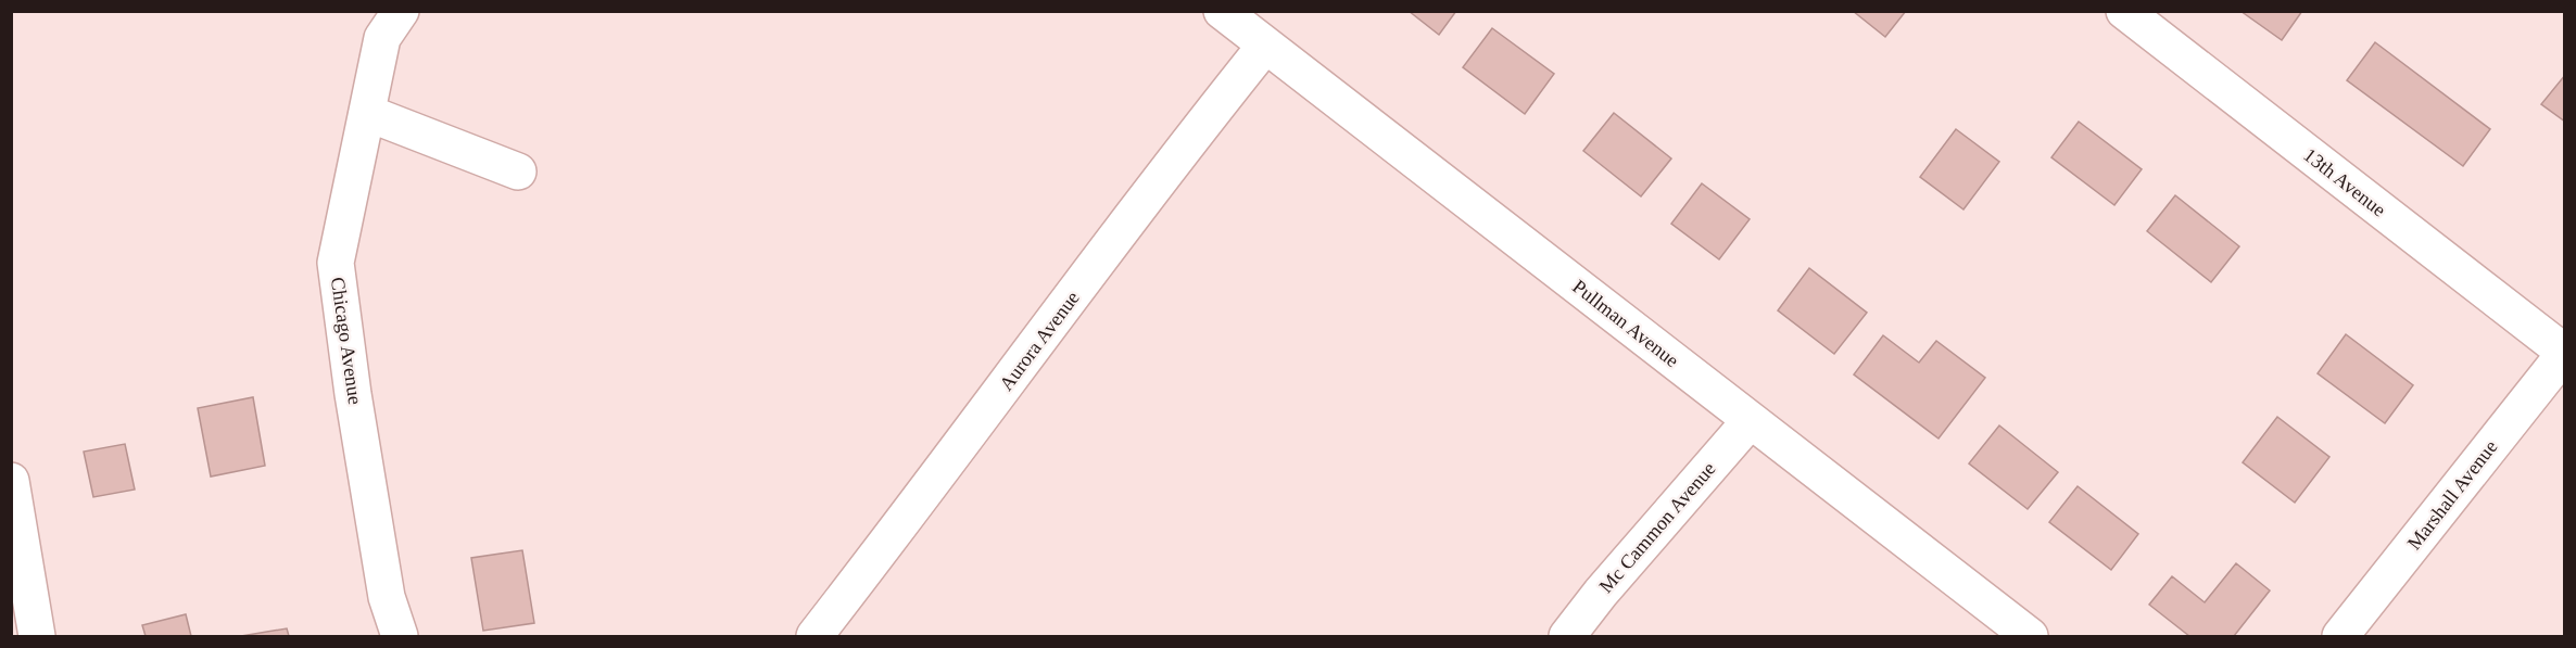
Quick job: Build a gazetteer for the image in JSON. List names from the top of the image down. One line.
{"streets":{"street":["13th Avenue","Pullman Avenue","Chicago Avenue","Aurora Avenue","Marshall Avenue","Mc Cammon Avenue"]},"crossings":[["13th Avenue","Marshall Avenue"],["Pullman Avenue","Aurora Avenue"],["Pullman Avenue","Mc Cammon Avenue"]]}
